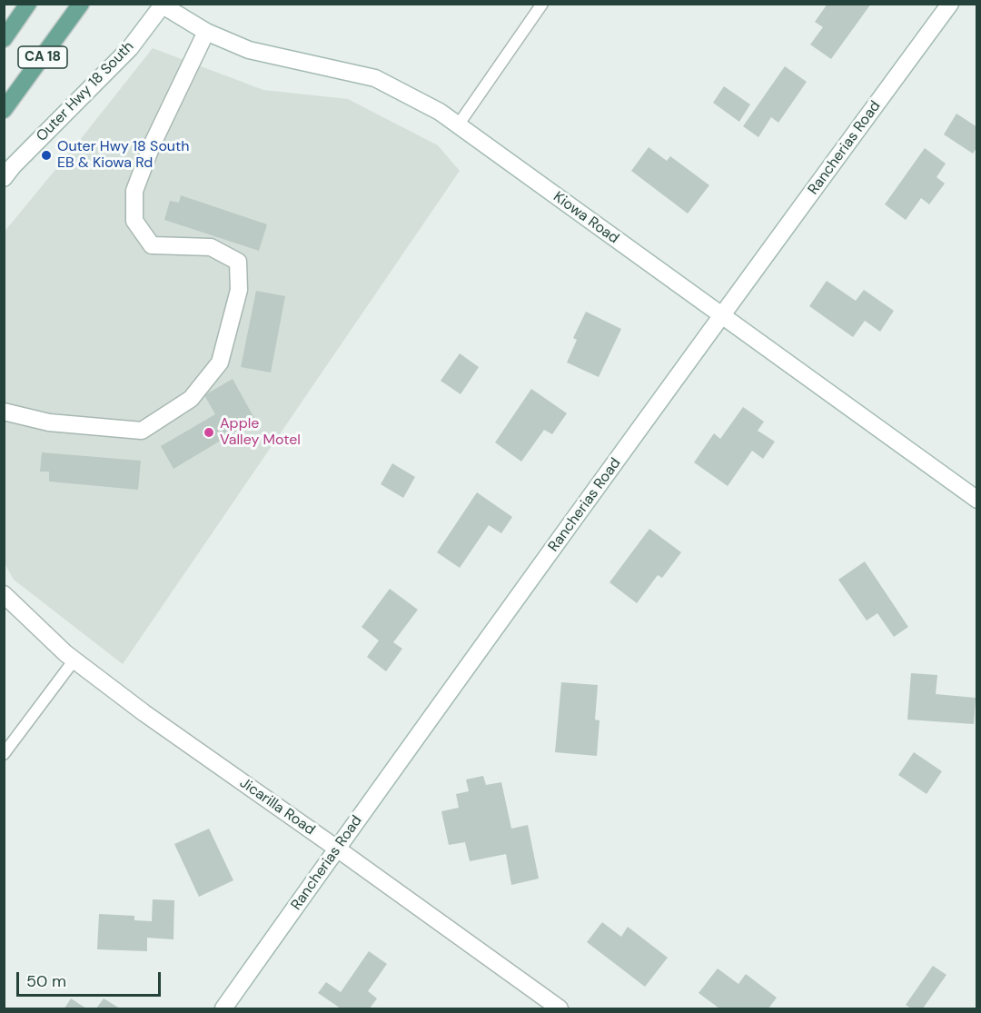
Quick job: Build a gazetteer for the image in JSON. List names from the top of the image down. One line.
{"streets":{"main road":["CA 18"],"street":["Outer Hwy 18 South","Rancherias Road","Kiowa Road","Jicarilla Road"]},"crossings":[["Outer Hwy 18 South","Kiowa Road"],["Rancherias Road","Kiowa Road"],["Rancherias Road","Jicarilla Road"]],"places":["Outer Hwy 18 South EB & Kiowa Rd","Apple Valley Motel"],"scale_bar":"50 m"}
